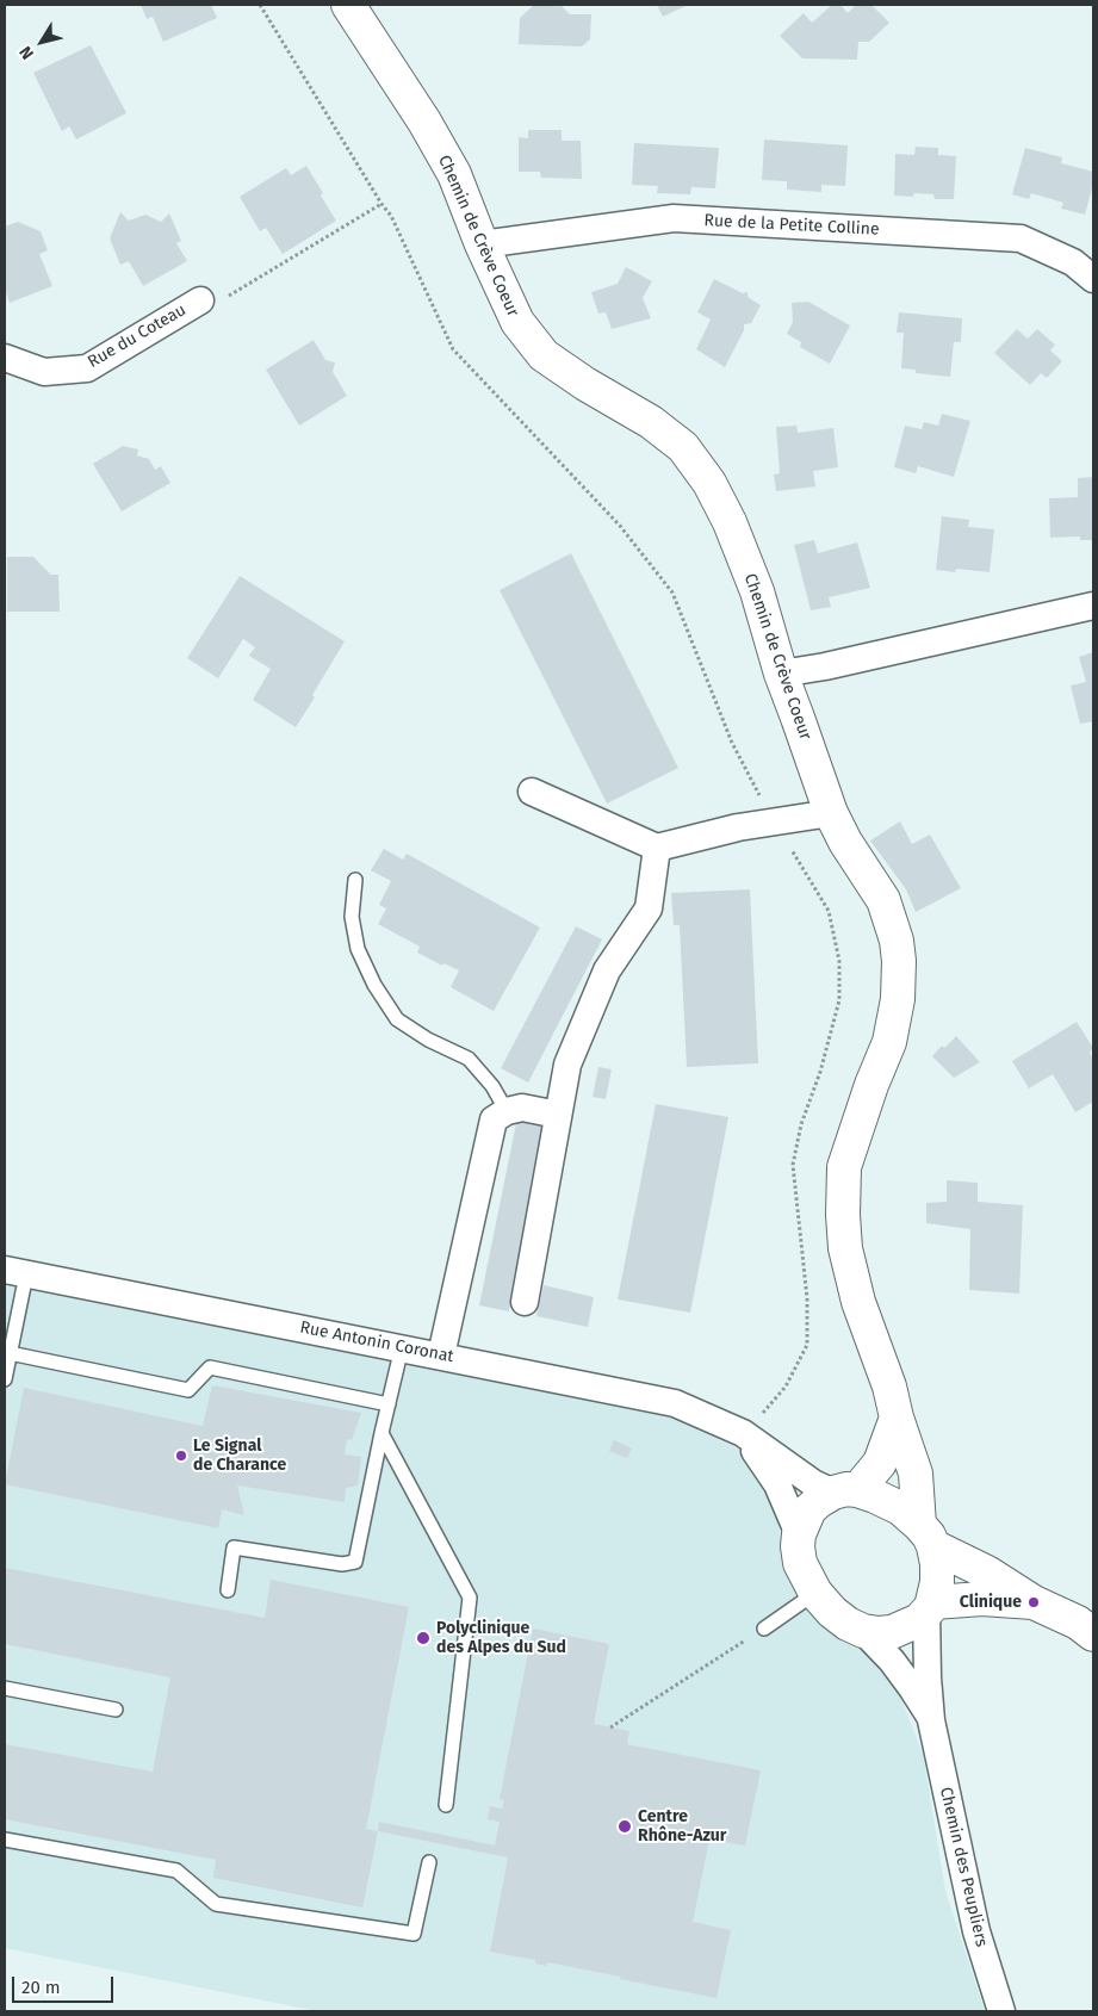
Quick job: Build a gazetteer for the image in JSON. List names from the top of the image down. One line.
{"streets":{"street":["Rue de la Petite Colline","Chemin de Crève Coeur","Rue du Coteau","Rue Antonin Coronat","Chemin des Peupliers"]},"crossings":[["Rue de la Petite Colline","Chemin de Crève Coeur"],["Chemin de Crève Coeur","Rue Antonin Coronat"],["Chemin de Crève Coeur","Chemin des Peupliers"],["Rue Antonin Coronat","Chemin des Peupliers"]],"places":["Le Signal de Charance","Clinique","Polyclinique des Alpes du Sud","Centre Rhône-Azur"],"scale_bar":"20 m","north":"bottom left"}
